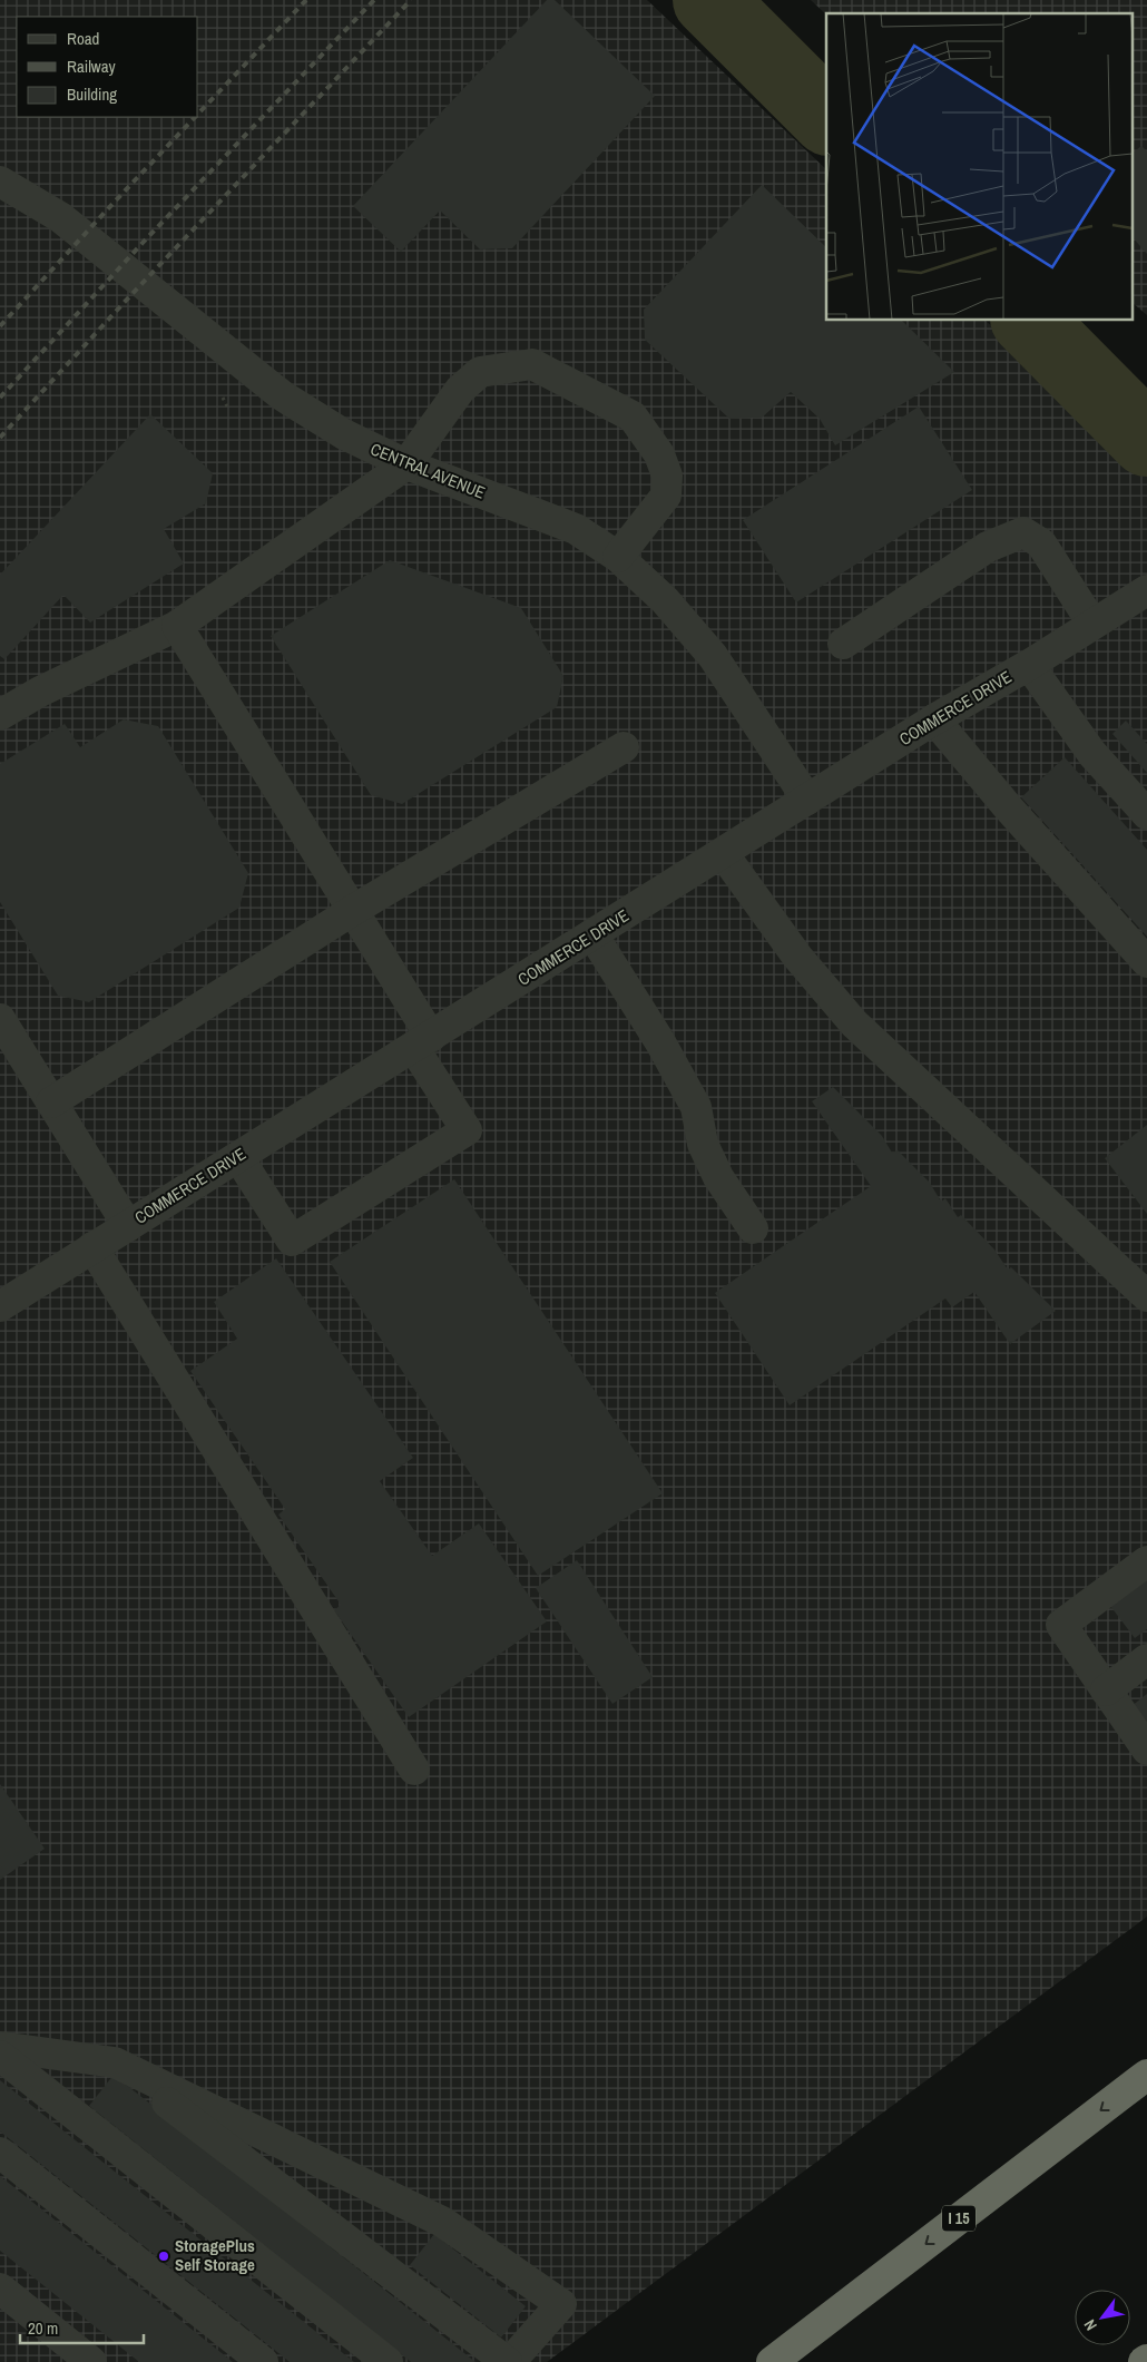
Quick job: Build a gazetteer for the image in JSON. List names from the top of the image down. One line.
{"streets":{"highway":["I 15"],"street":["CENTRAL AVENUE","COMMERCE DRIVE"]},"crossings":[["CENTRAL AVENUE","COMMERCE DRIVE"]],"places":["StoragePlus Self Storage"],"legend":["Road","Railway","Building"],"scale_bar":"20 m","north":"bottom left"}
